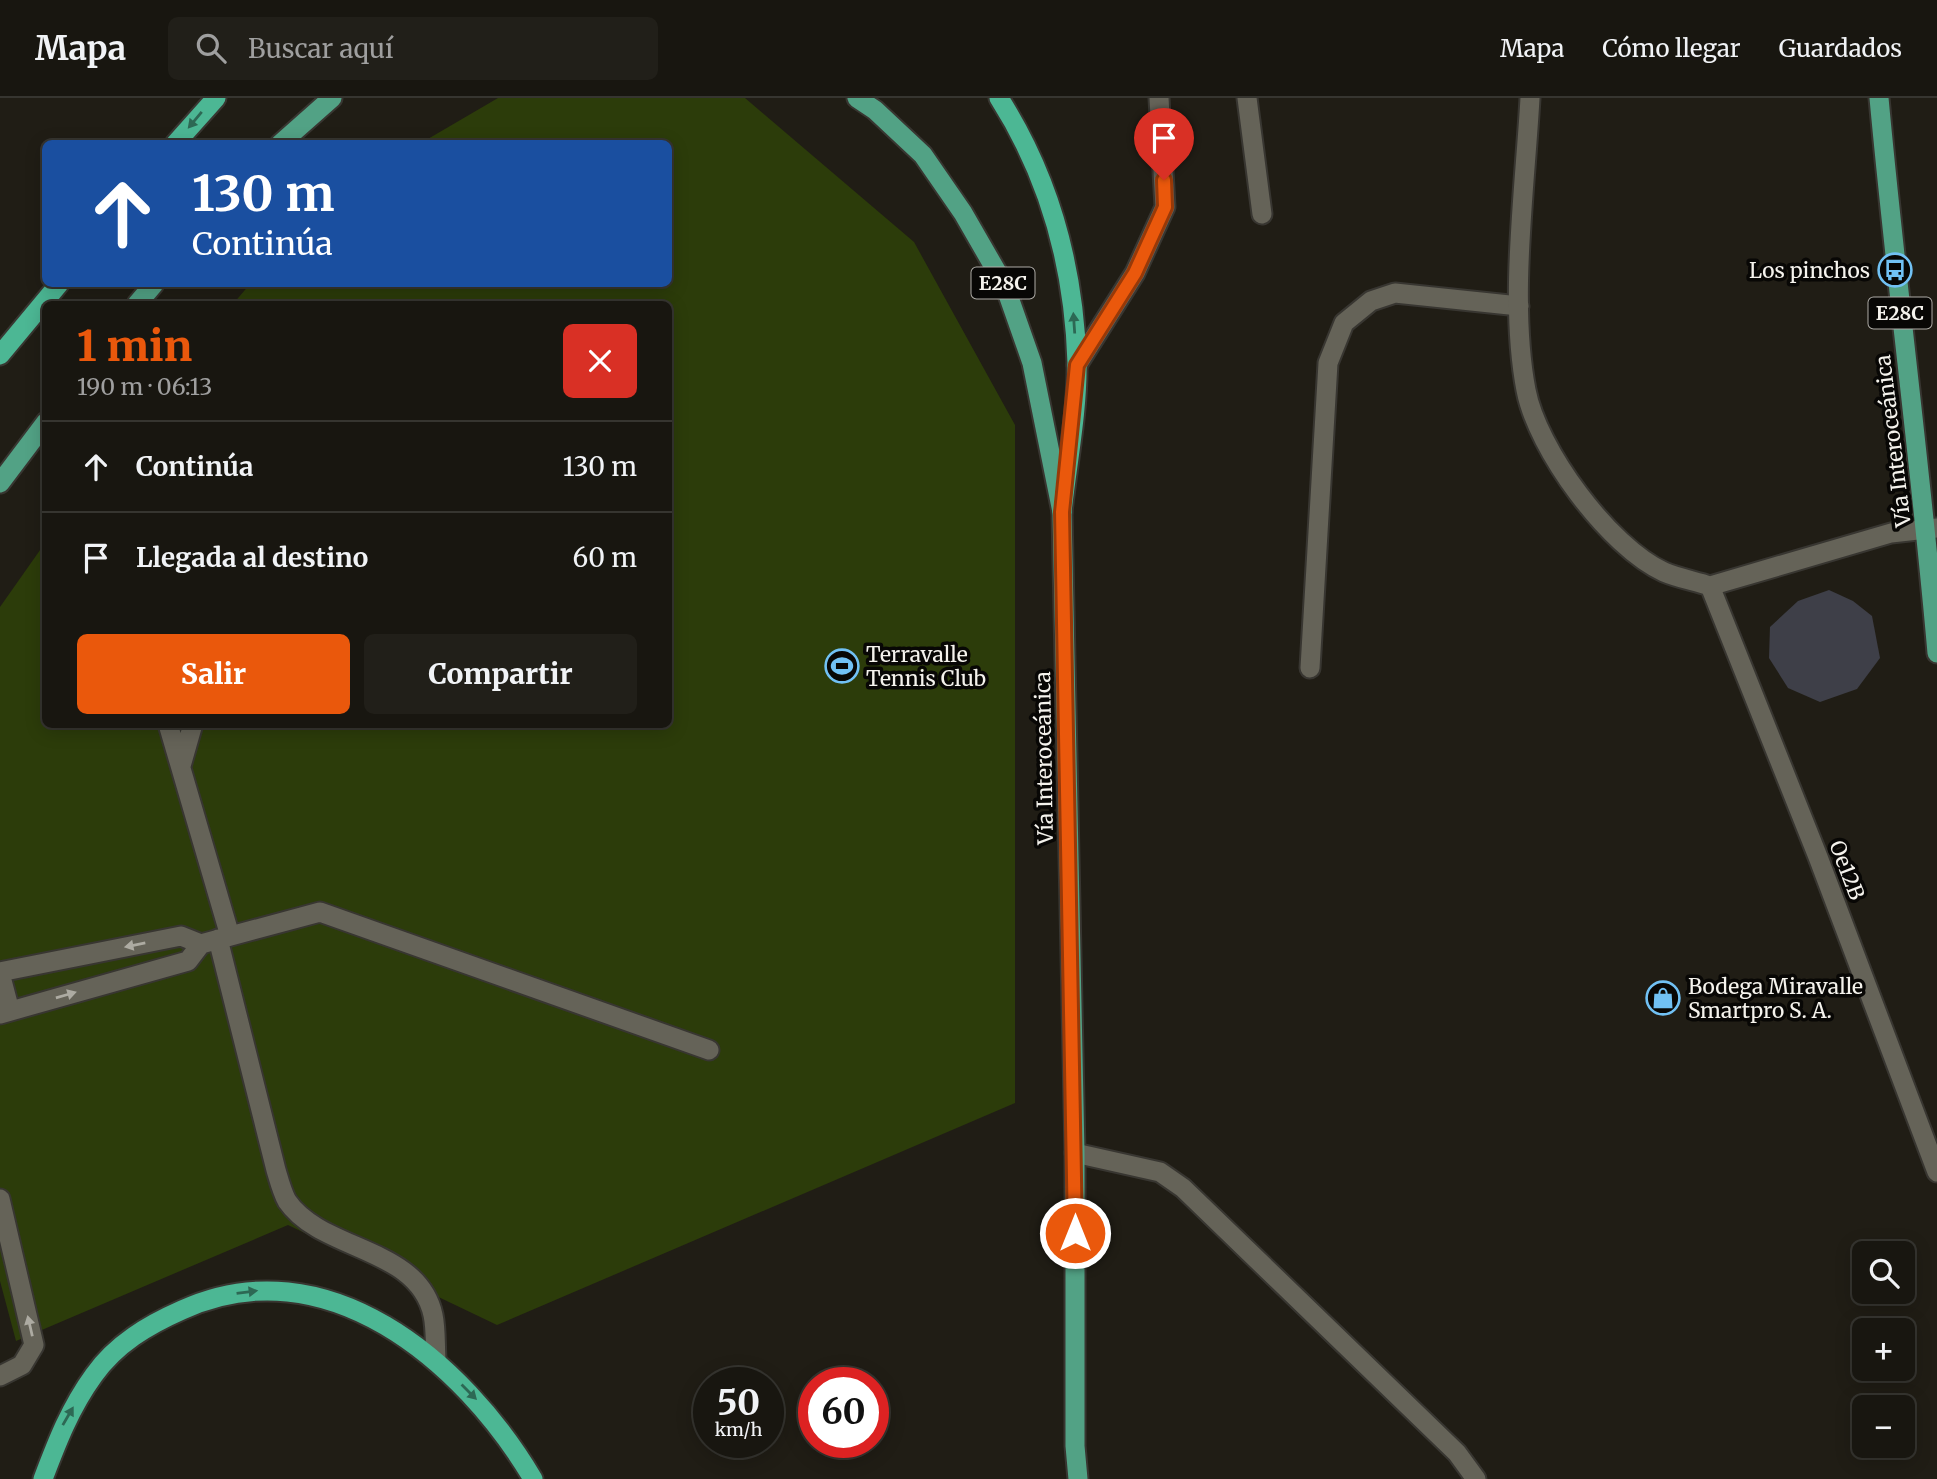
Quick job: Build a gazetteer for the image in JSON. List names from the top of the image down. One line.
{"streets":{"main road":["E28C","Vía Interoceánica"],"street":["Oe12B"]},"places":{"bus stop":["Los pinchos"],"sports":["Terravalle Tennis Club"],"shop":["Bodega Miravalle Smartpro S. A."]},"page":{"header":"Mapa","search":"Buscar aquí","nav":["Mapa","Cómo llegar","Guardados"],"turn":["130 m","Continúa"],"heading":["1 min","190 m · 06:13"],"list":[{"name":"Continúa","value":"130 m"},{"name":"Llegada al destino","value":"60 m"}],"buttons":["Salir","Compartir"],"map_buttons":["+","−"],"speed":"50 km/h","limit":"60"}}
